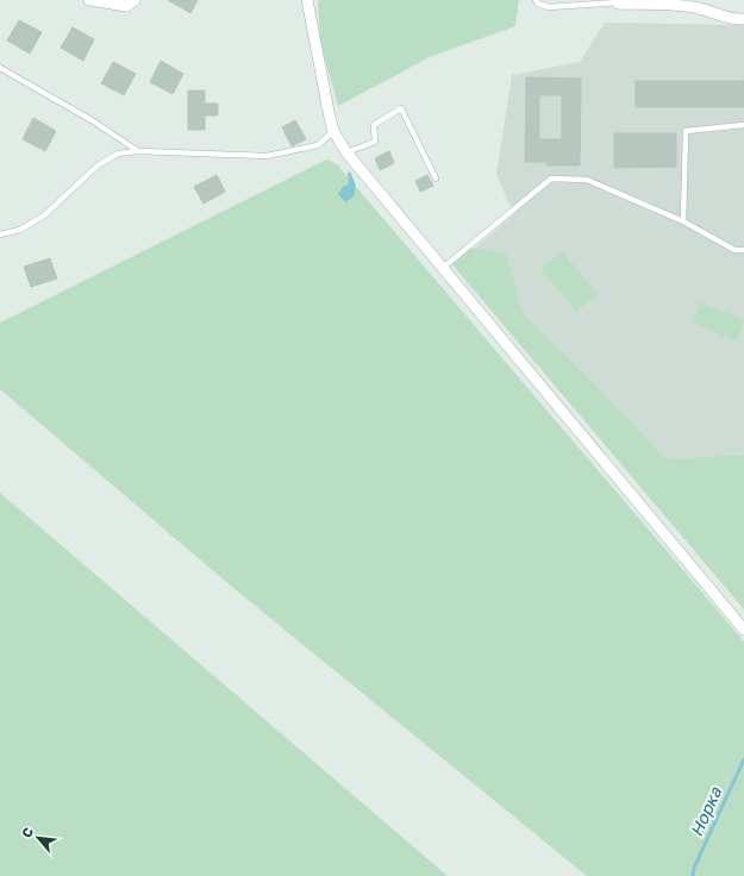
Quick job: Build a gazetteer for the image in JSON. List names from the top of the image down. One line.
{"water":["Норка"],"north":"top left"}
